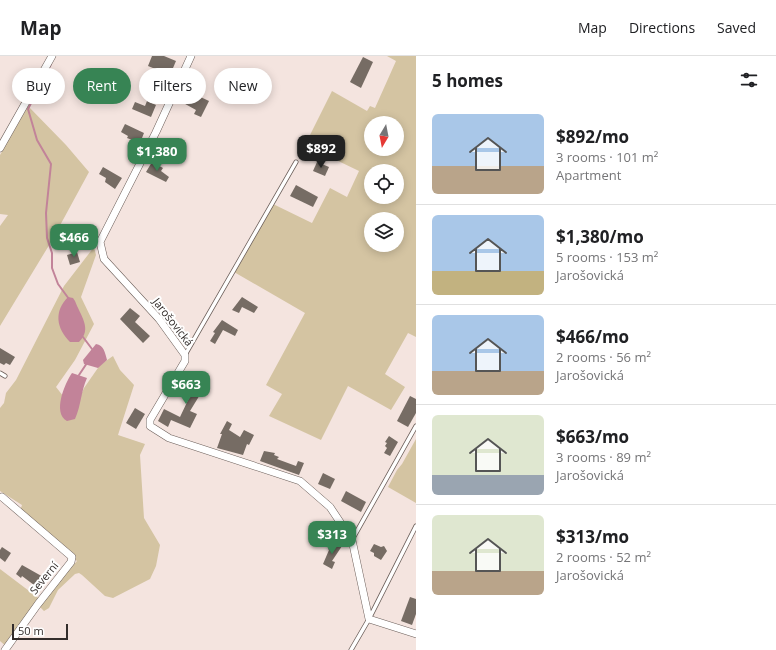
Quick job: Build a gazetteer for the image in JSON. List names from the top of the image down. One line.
{"streets":{"street":["Jarošovická","Severní"]},"scale_bar":"50 m","north":"bottom","page":{"header":"Map","nav":["Map","Directions","Saved"],"heading":"5 homes","chip":["Buy","Rent","Filters","New"],"list":[{"name":"$892/mo","note":"3 rooms · 101 m² · Apartment"},{"name":"$1,380/mo","note":"5 rooms · 153 m² · Jarošovická"},{"name":"$466/mo","note":"2 rooms · 56 m² · Jarošovická"},{"name":"$663/mo","note":"3 rooms · 89 m² · Jarošovická"},{"name":"$313/mo","note":"2 rooms · 52 m² · Jarošovická"}],"price":["$892","$1,380","$466","$663","$313"],"scale":"50 m"}}
